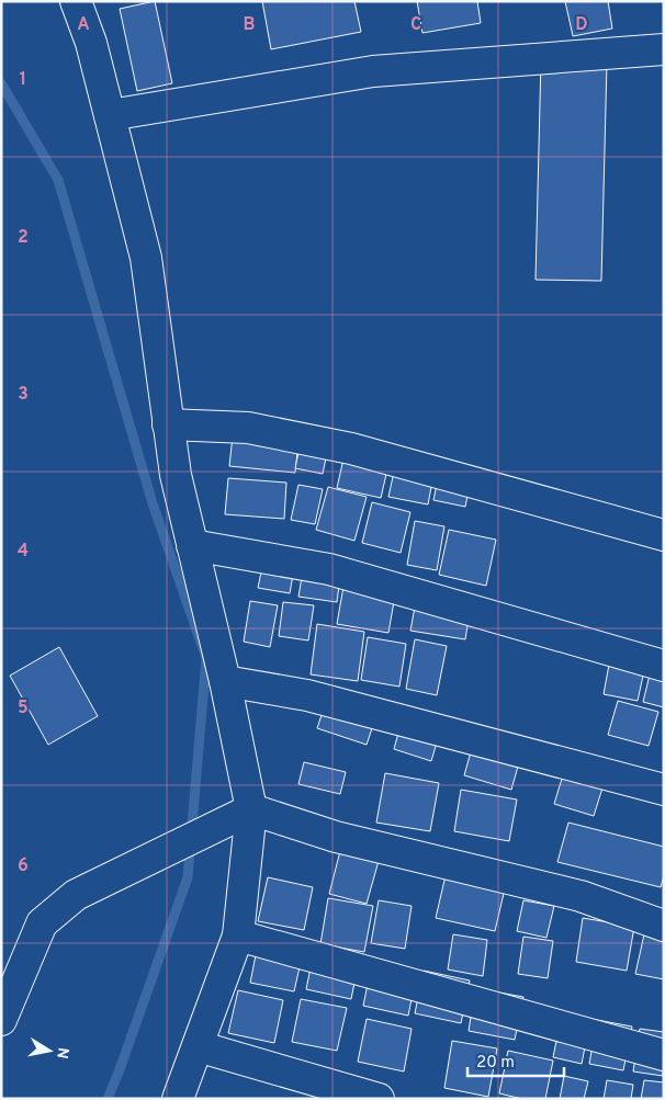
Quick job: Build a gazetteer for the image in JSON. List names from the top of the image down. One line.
{"scale_bar":"20 m","north":"right","grid":{"columns":["A","B","C","D"],"rows":["1","2","3","4","5","6"]}}
